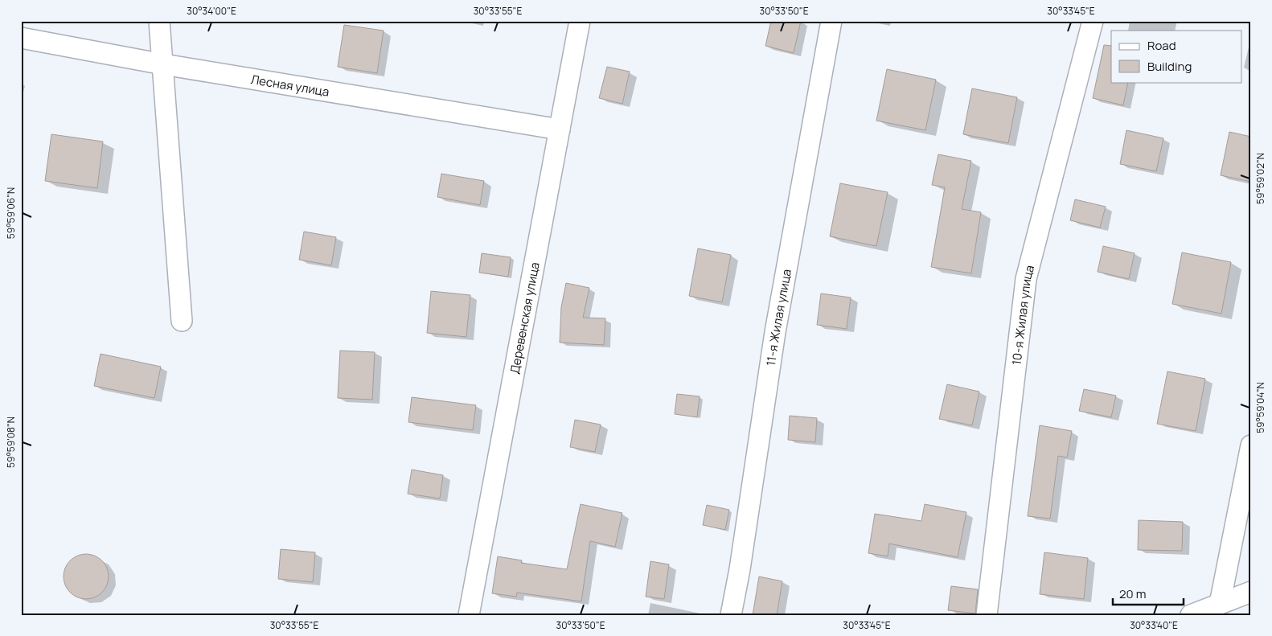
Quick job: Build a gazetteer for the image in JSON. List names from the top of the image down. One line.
{"streets":{"street":["Лесная улица","10-я Жилая улица","11-я Жилая улица","Деревенская улица"]},"crossings":[["Лесная улица","Деревенская улица"]],"legend":["Road","Building"],"scale_bar":"20 m","coordinates":["30°34'00\"E","30°33'55\"E","30°33'50\"E","30°33'45\"E","59°59'02\"N","59°59'06\"N","59°59'04\"N","59°59'08\"N","30°33'40\"E"]}
